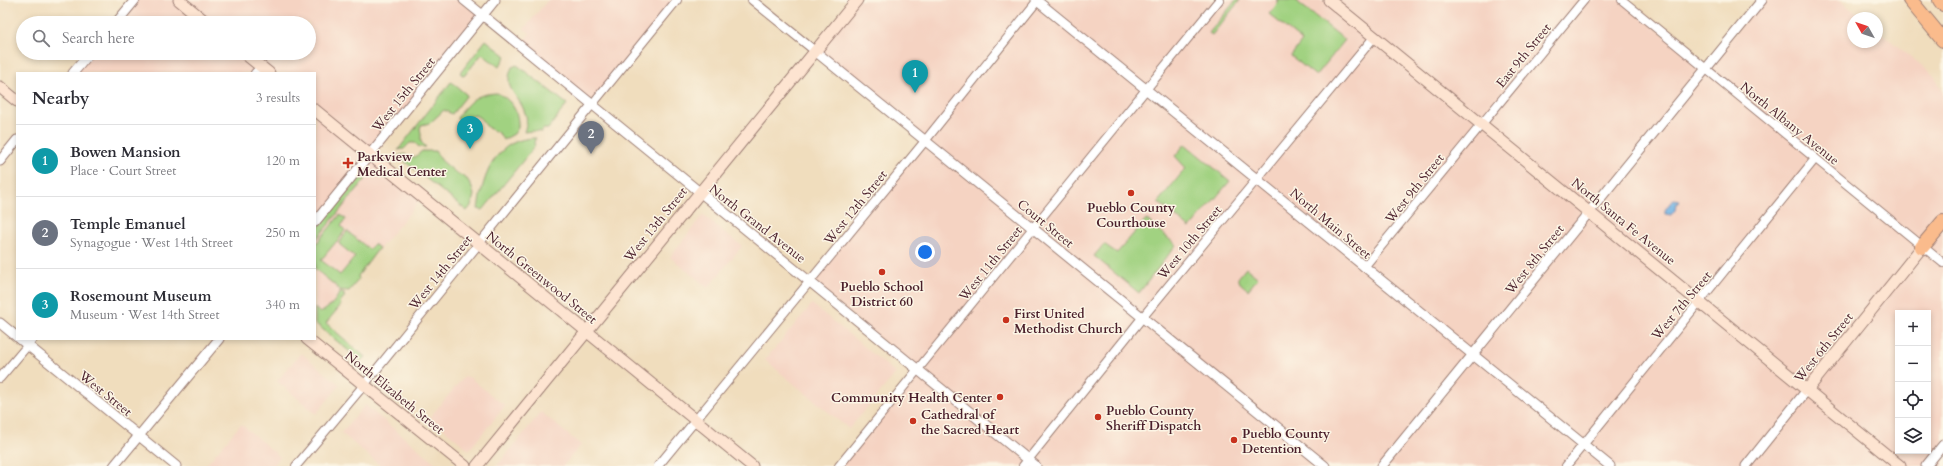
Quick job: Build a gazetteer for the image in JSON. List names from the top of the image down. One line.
{"streets":{"main road":["North Santa Fe Avenue","West 13th Street","North Greenwood Street","West 6th Street","North Elizabeth Street"],"street":["East 9th Street","West 15th Street","North Albany Avenue","West 9th Street","West 12th Street","North Grand Avenue","Court Street","North Main Street","West 10th Street","West 8th Street","West 11th Street","West 14th Street","West 7th Street","West Street"]},"crossings":[["East 9th Street","West 9th Street"],["East 9th Street","North Santa Fe Avenue"],["West 15th Street","North Grand Avenue"],["West 15th Street","North Greenwood Street"],["North Albany Avenue","West 8th Street"],["North Albany Avenue","West 7th Street"],["North Albany Avenue","West 6th Street"],["West 9th Street","North Santa Fe Avenue"],["West 9th Street","North Main Street"],["West 12th Street","North Grand Avenue"],["West 12th Street","Court Street"],["West 12th Street","North Main Street"],["West 12th Street","North Greenwood Street"],["North Santa Fe Avenue","West 10th Street"],["North Santa Fe Avenue","West 8th Street"],["North Santa Fe Avenue","West 7th Street"],["North Santa Fe Avenue","West 6th Street"],["North Grand Avenue","West 13th Street"],["North Grand Avenue","West 10th Street"],["North Grand Avenue","West 11th Street"],["North Grand Avenue","West 14th Street"],["Court Street","West 13th Street"],["Court Street","West 10th Street"],["Court Street","West 11th Street"],["North Main Street","West 10th Street"],["North Main Street","West 8th Street"],["North Main Street","West 11th Street"],["North Main Street","West 7th Street"],["West 13th Street","North Greenwood Street"],["West 14th Street","North Greenwood Street"],["West 14th Street","North Elizabeth Street"]],"places":{"health":["Parkview Medical Center"],"other":["Pueblo County Courthouse","Pueblo School District 60","First United Methodist Church","Community Health Center","Pueblo County Sheriff Dispatch","Cathedral of the Sacred Heart","Pueblo County Detention"]},"north":"top left","page":{"search":"Search here","pins":["1","3","2"],"heading":["Nearby","3 results"],"list":[{"mark":"1","name":"Bowen Mansion","note":"Place · Court Street","value":"120 m"},{"mark":"2","name":"Temple Emanuel","note":"Synagogue · West 14th Street","value":"250 m"},{"mark":"3","name":"Rosemount Museum","note":"Museum · West 14th Street","value":"340 m"}],"map_buttons":["+","−"]}}
